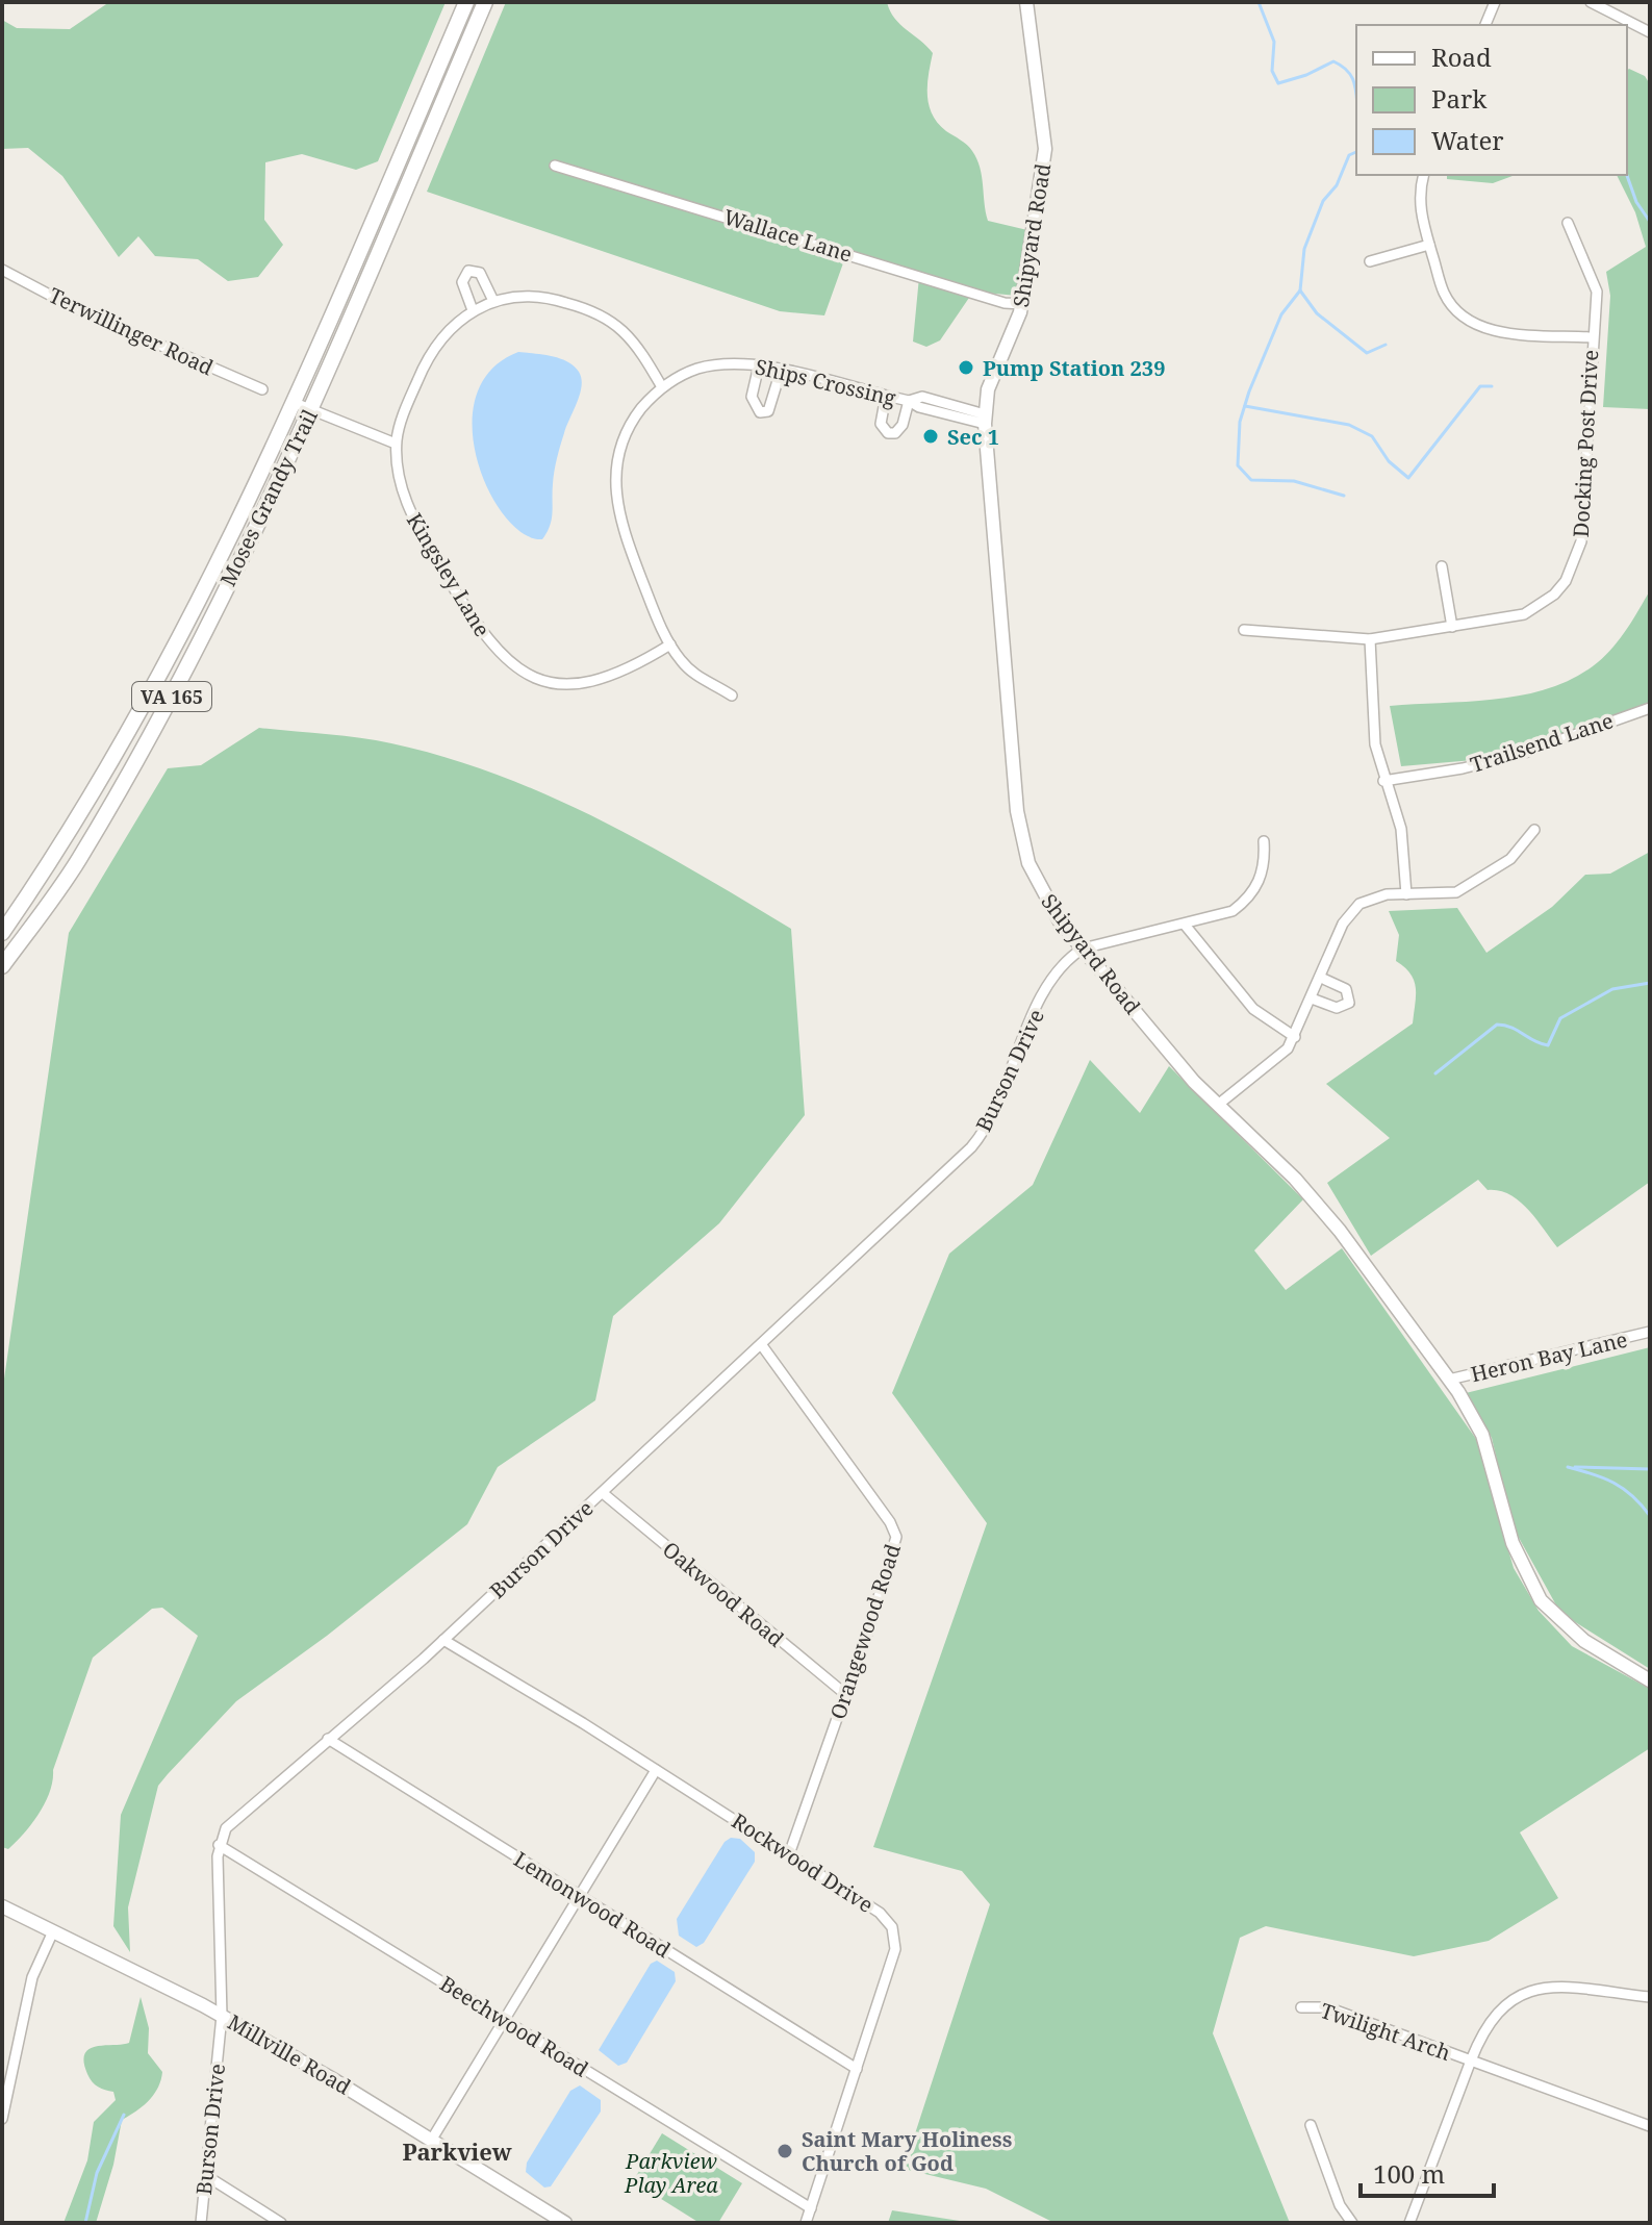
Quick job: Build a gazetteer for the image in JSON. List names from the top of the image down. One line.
{"streets":{"main road":["Moses Grandy Trail","VA 165"],"street":["Wallace Lane","Shipyard Road","Terwillinger Road","Ships Crossing","Docking Post Drive","Kingsley Lane","Trailsend Lane","Burson Drive","Heron Bay Lane","Oakwood Road","Orangewood Road","Rockwood Drive","Lemonwood Road","Beechwood Road","Twilight Arch","Millville Road"]},"crossings":[["Wallace Lane","Shipyard Road"],["Shipyard Road","Ships Crossing"],["Shipyard Road","Burson Drive"],["Shipyard Road","Heron Bay Lane"],["Ships Crossing","Kingsley Lane"],["Burson Drive","Oakwood Road"],["Burson Drive","Orangewood Road"],["Burson Drive","Rockwood Drive"],["Burson Drive","Lemonwood Road"],["Burson Drive","Beechwood Road"],["Burson Drive","Millville Road"],["Oakwood Road","Orangewood Road"],["Orangewood Road","Rockwood Drive"],["Rockwood Drive","Lemonwood Road"],["Rockwood Drive","Beechwood Road"]],"districts":["Parkview"],"parks":["Parkview Play Area"],"places":["Pump Station 239","Sec 1","Saint Mary Holiness Church of God"],"legend":["Road","Park","Water"],"scale_bar":"100 m"}
